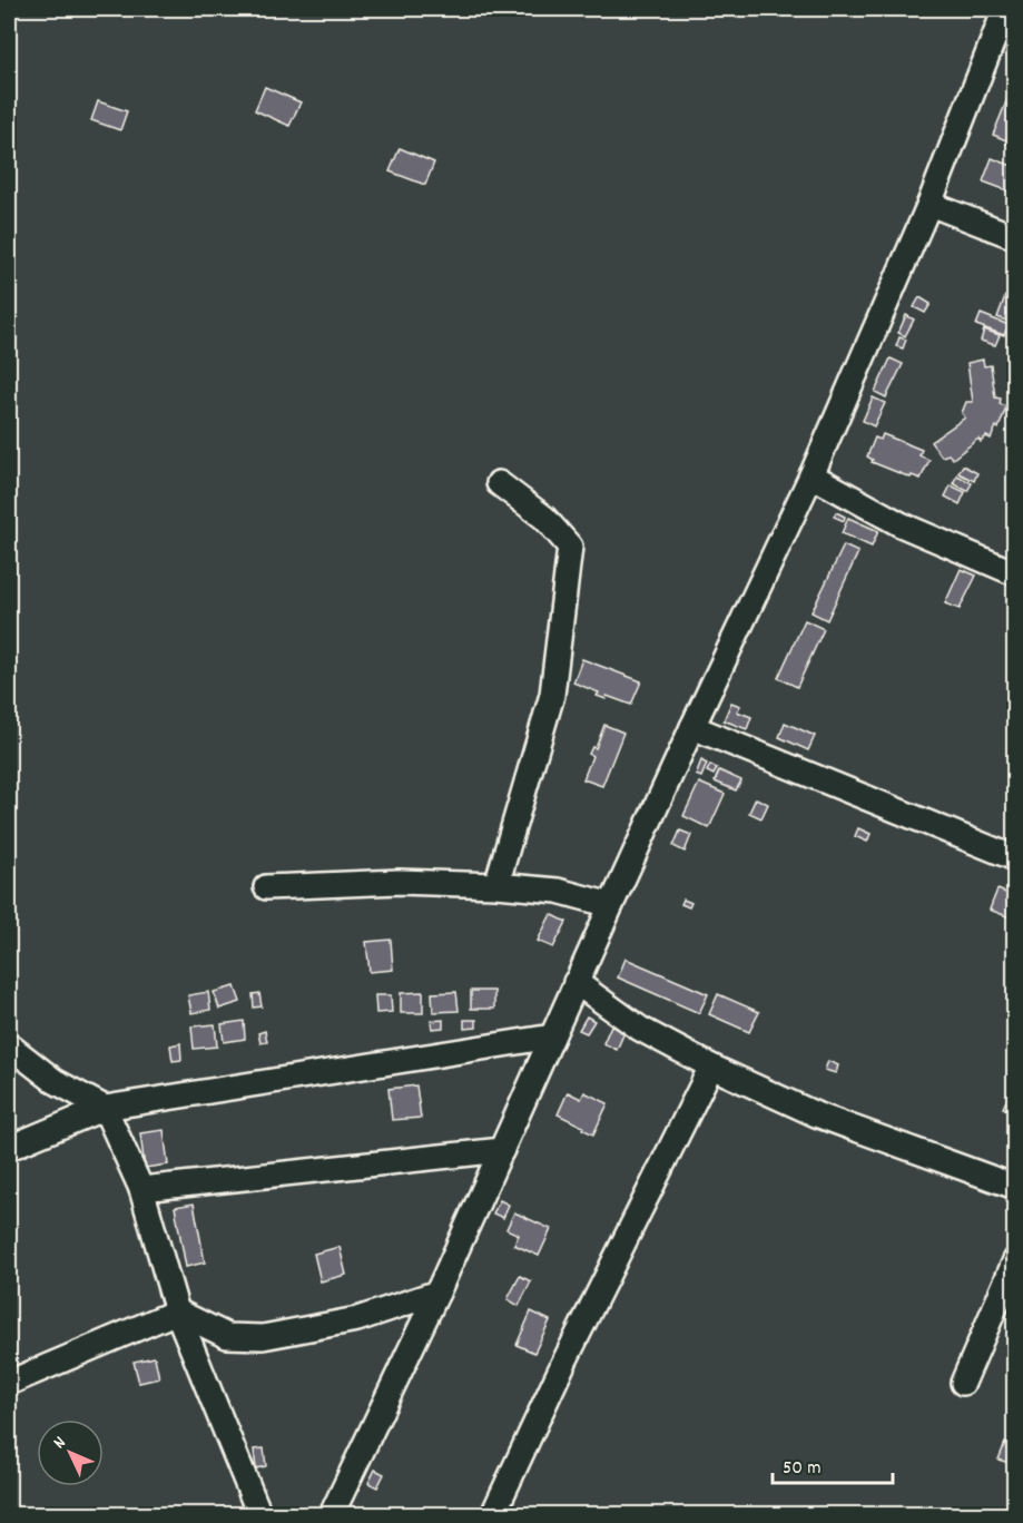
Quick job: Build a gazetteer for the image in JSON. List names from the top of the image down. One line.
{"scale_bar":"50 m","north":"top left"}
